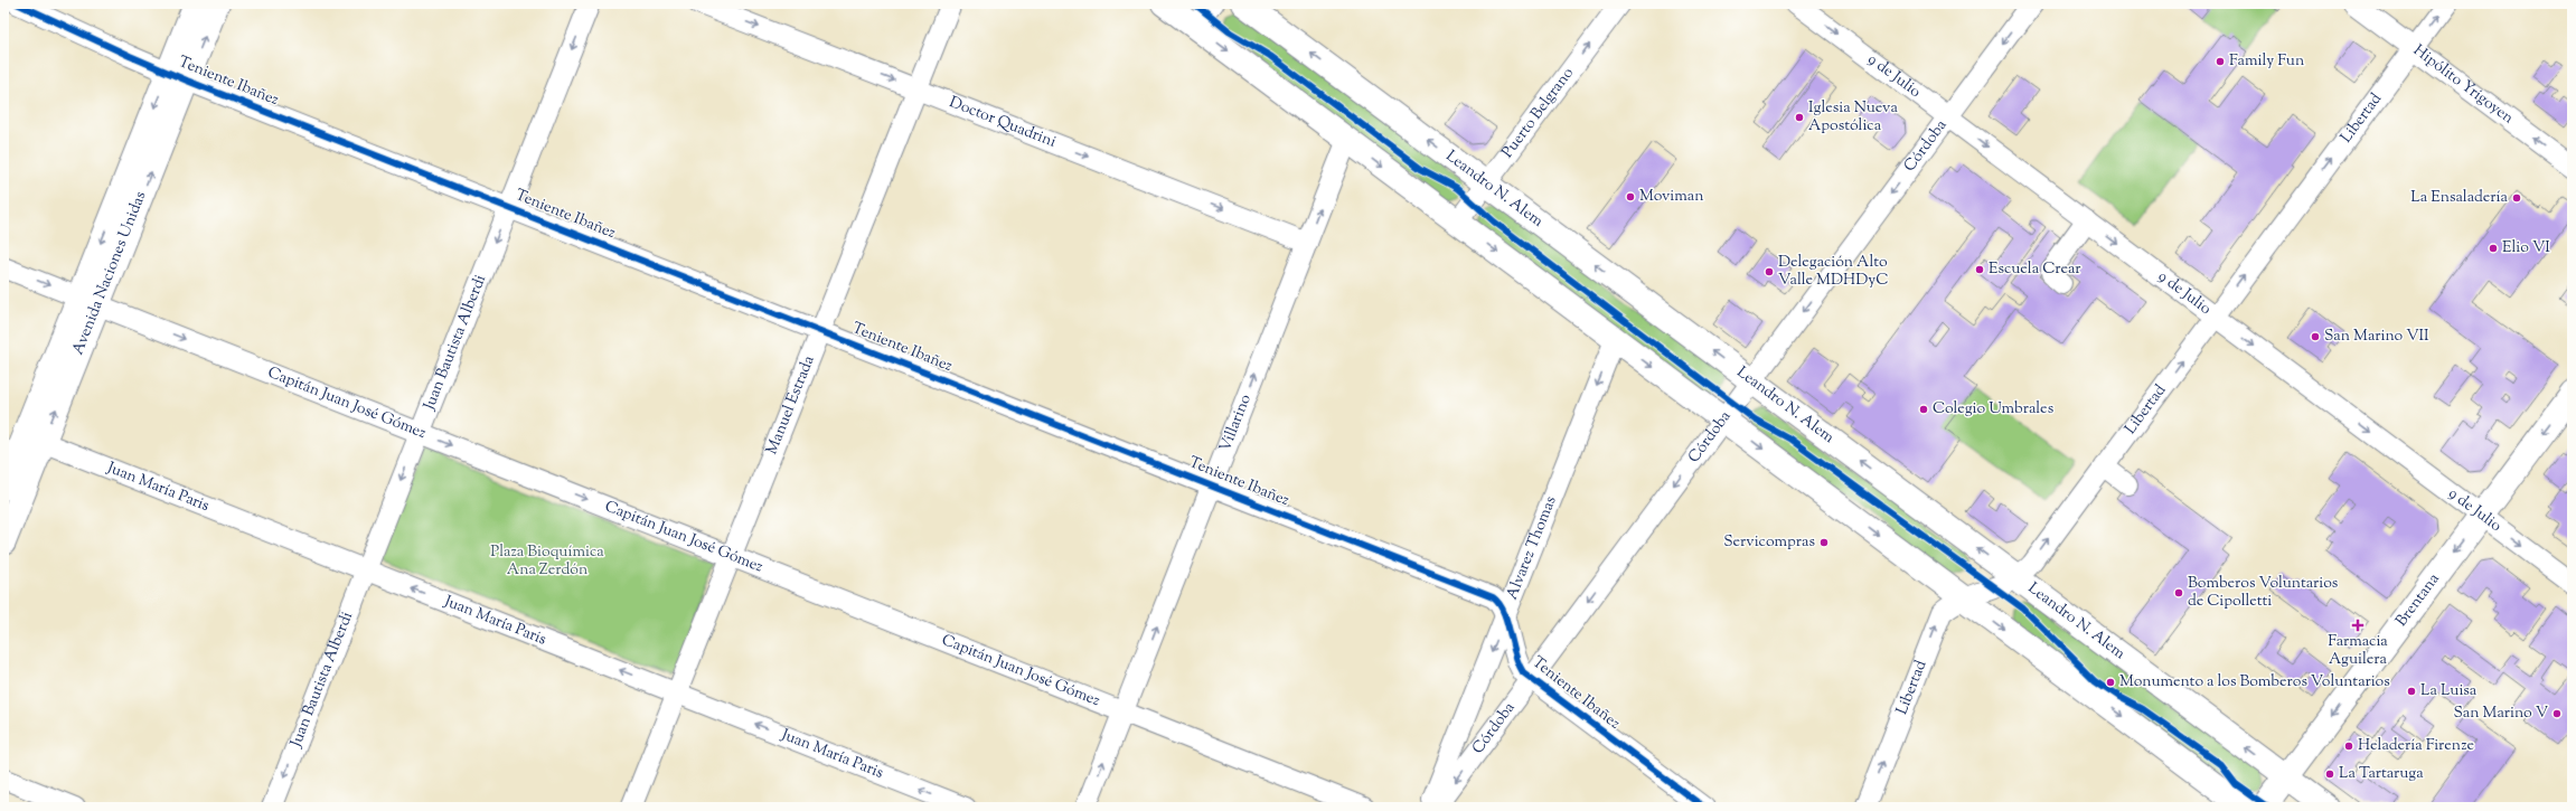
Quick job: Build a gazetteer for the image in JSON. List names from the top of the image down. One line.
{"streets":{"main road":["Leandro N. Alem","Avenida Naciones Unidas","Brentana"],"street":["9 de Julio","Teniente Ibañez","Hipólito Yrigoyen","Puerto Belgrano","Libertad","Doctor Quadrini","Córdoba","Juan Bautista Alberdi","Capitán Juan José Gómez","Manuel Estrada","Villarino","Juan María Paris","Alvarez Thomas"]},"crossings":[["9 de Julio","Libertad"],["9 de Julio","Córdoba"],["9 de Julio","Brentana"],["Teniente Ibañez","Córdoba"],["Teniente Ibañez","Avenida Naciones Unidas"],["Teniente Ibañez","Juan Bautista Alberdi"],["Teniente Ibañez","Manuel Estrada"],["Teniente Ibañez","Villarino"],["Teniente Ibañez","Alvarez Thomas"],["Hipólito Yrigoyen","Libertad"],["Puerto Belgrano","Leandro N. Alem"],["Libertad","Leandro N. Alem"],["Doctor Quadrini","Manuel Estrada"],["Doctor Quadrini","Villarino"],["Córdoba","Leandro N. Alem"],["Leandro N. Alem","Brentana"],["Avenida Naciones Unidas","Capitán Juan José Gómez"],["Avenida Naciones Unidas","Juan María Paris"],["Juan Bautista Alberdi","Capitán Juan José Gómez"],["Juan Bautista Alberdi","Juan María Paris"],["Capitán Juan José Gómez","Manuel Estrada"],["Capitán Juan José Gómez","Villarino"],["Manuel Estrada","Juan María Paris"]],"one_way":["9 de Julio","Hipólito Yrigoyen","Puerto Belgrano","Libertad","Doctor Quadrini","Córdoba","Juan Bautista Alberdi","Capitán Juan José Gómez","Villarino","Juan María Paris","Alvarez Thomas","Brentana"],"parks":["Plaza Bioquímica Ana Zerdón"],"places":{"other":["Family Fun","Iglesia Nueva Apostólica","Moviman","La Ensaladería","Elio VI","Escuela Crear","Delegación Alto Valle MDHDyC","San Marino VII","Colegio Umbrales","Servicompras","Bomberos Voluntarios de Cipolletti","Monumento a los Bomberos Voluntarios","La Luisa","San Marino V","Heladería Firenze","La Tartaruga"],"health":["Farmacia Aguilera"]}}
